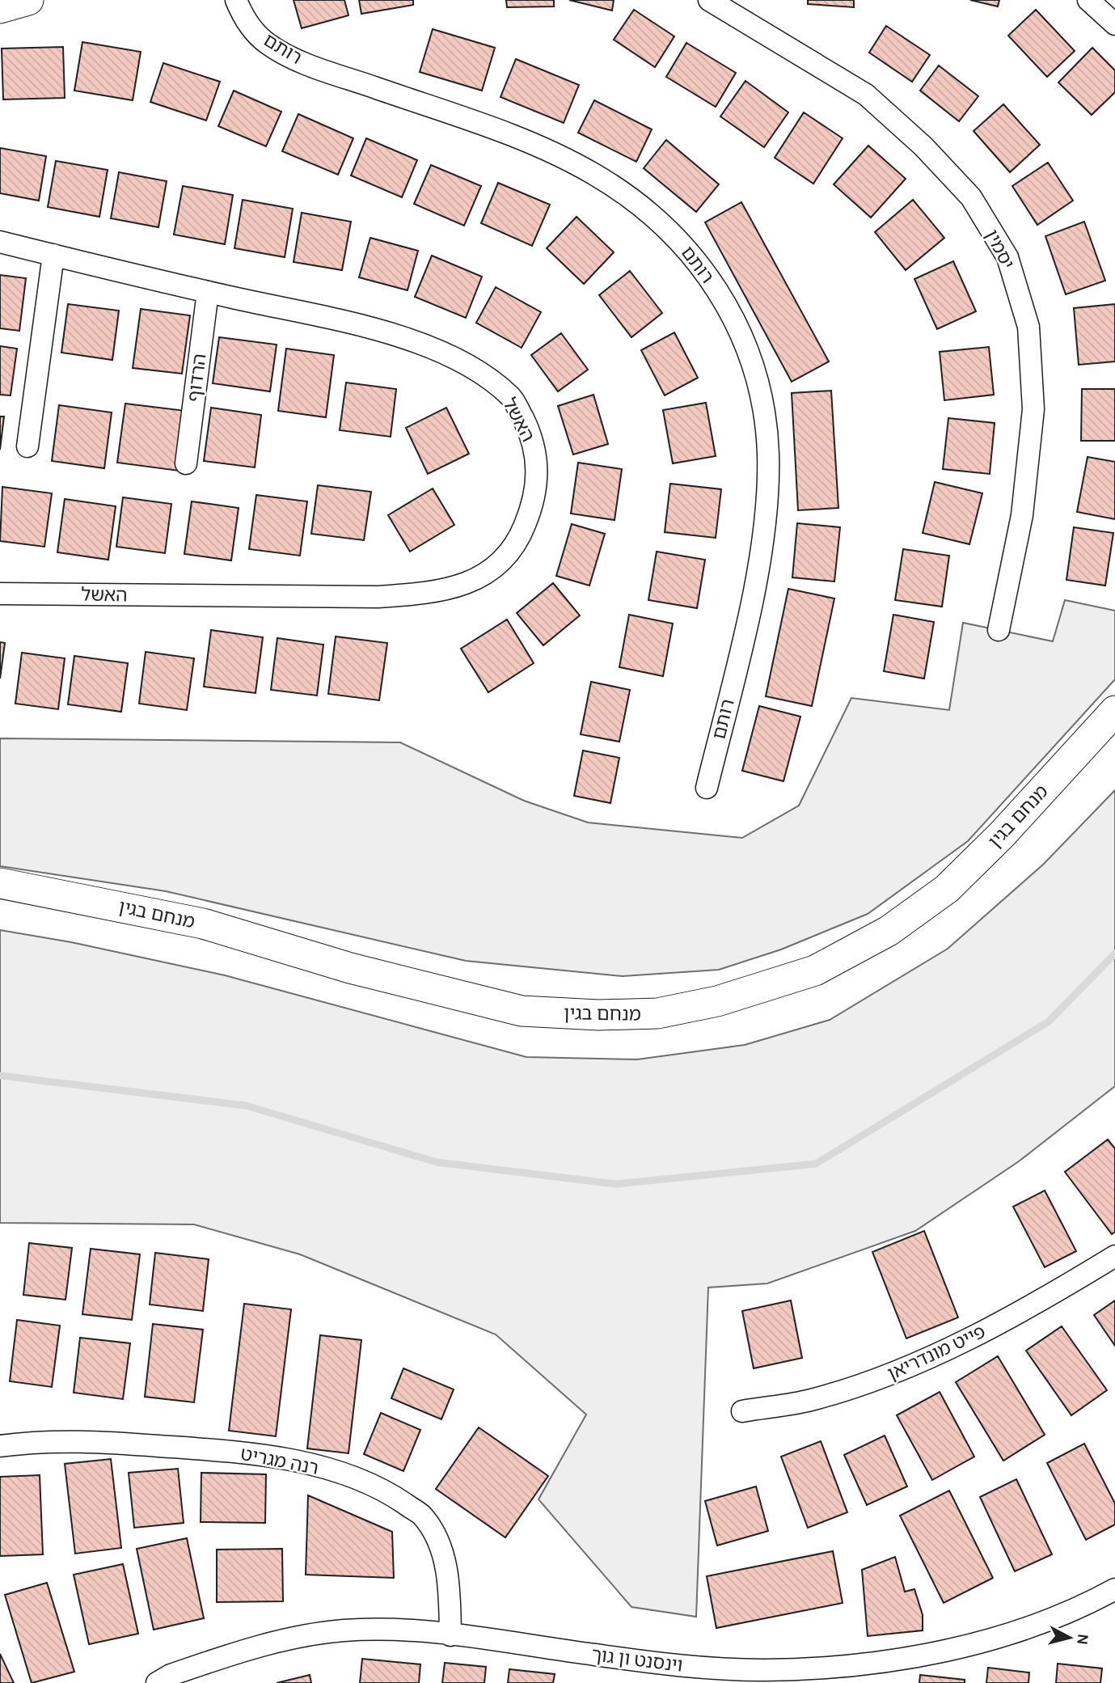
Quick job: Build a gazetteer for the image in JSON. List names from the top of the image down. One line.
{"streets":{"street":["רותם","יסמין","הרדוף","האשל","מנחם בגין","פייט מונדריאן","רנה מגריט","וינסנט ון גוך"]},"crossings":[["הרדוף","האשל"],["רנה מגריט","וינסנט ון גוך"]],"north":"right"}
